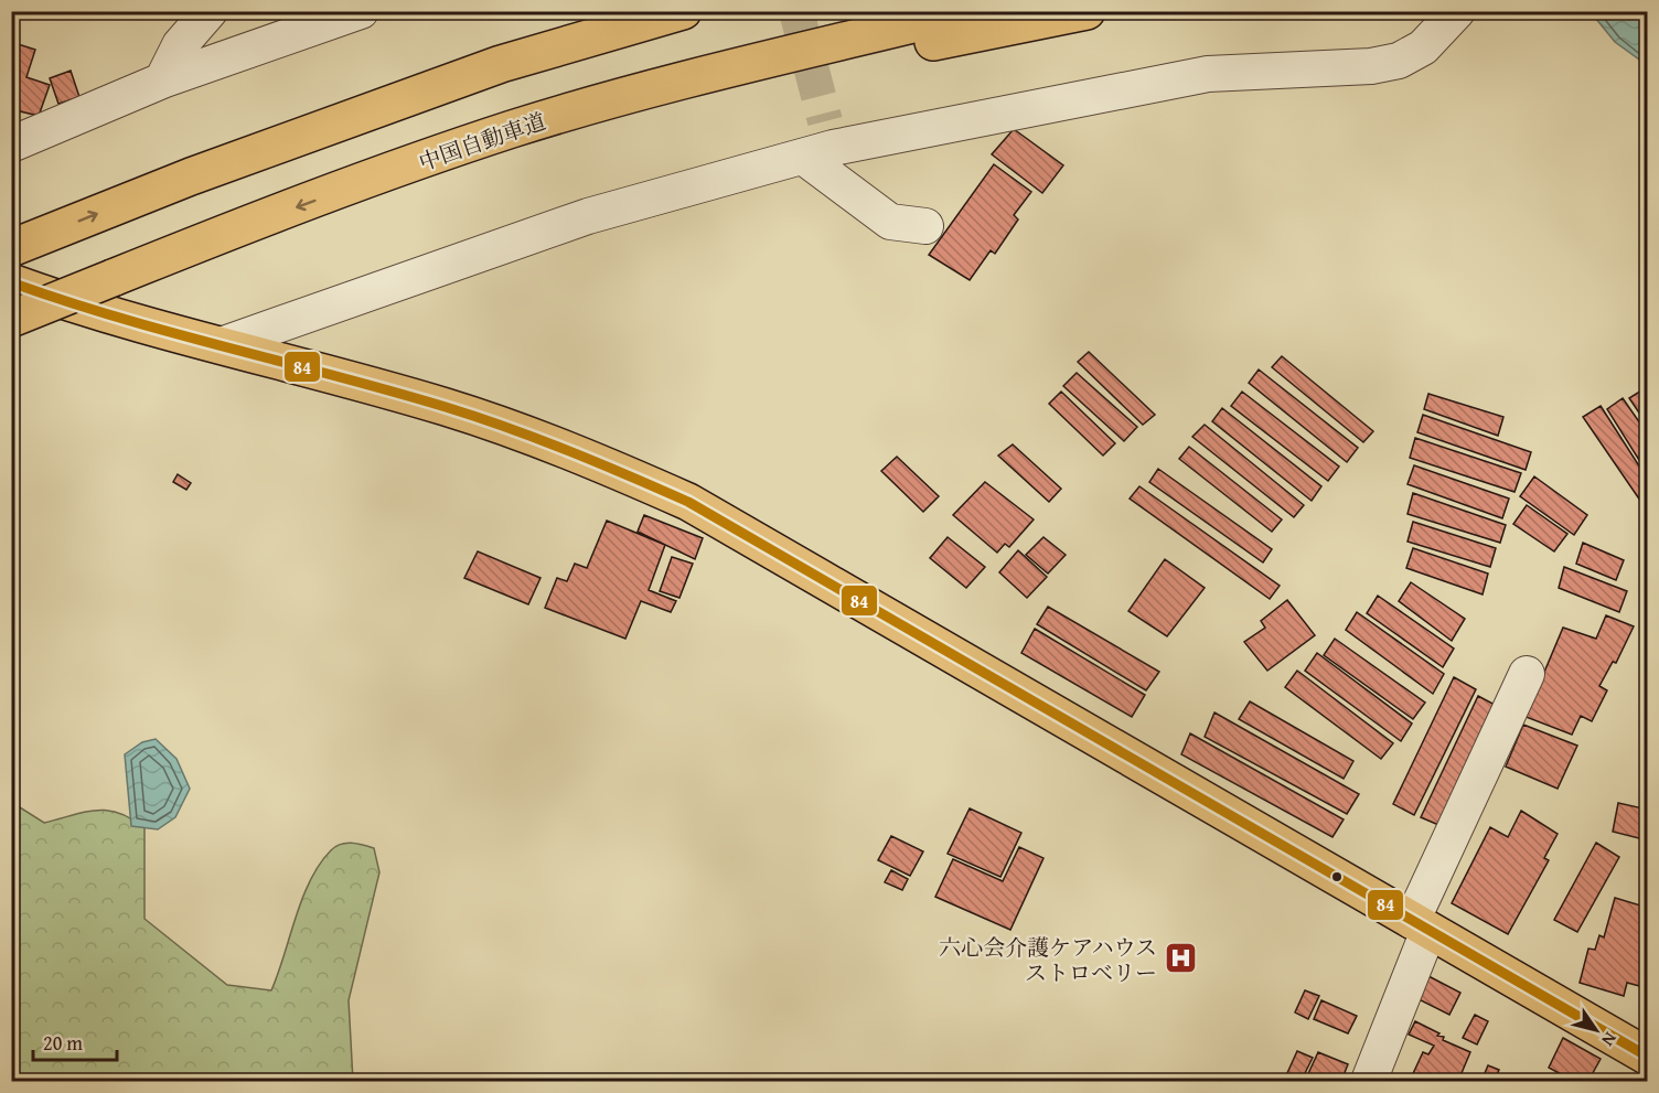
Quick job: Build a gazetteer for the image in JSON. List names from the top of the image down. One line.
{"streets":{"main road":["中国自動車道"]},"places":{"hospital":["六心会介護ケアハウス ストロベリー"]},"lines":["transit line 84"],"scale_bar":"20 m","north":"bottom right"}
